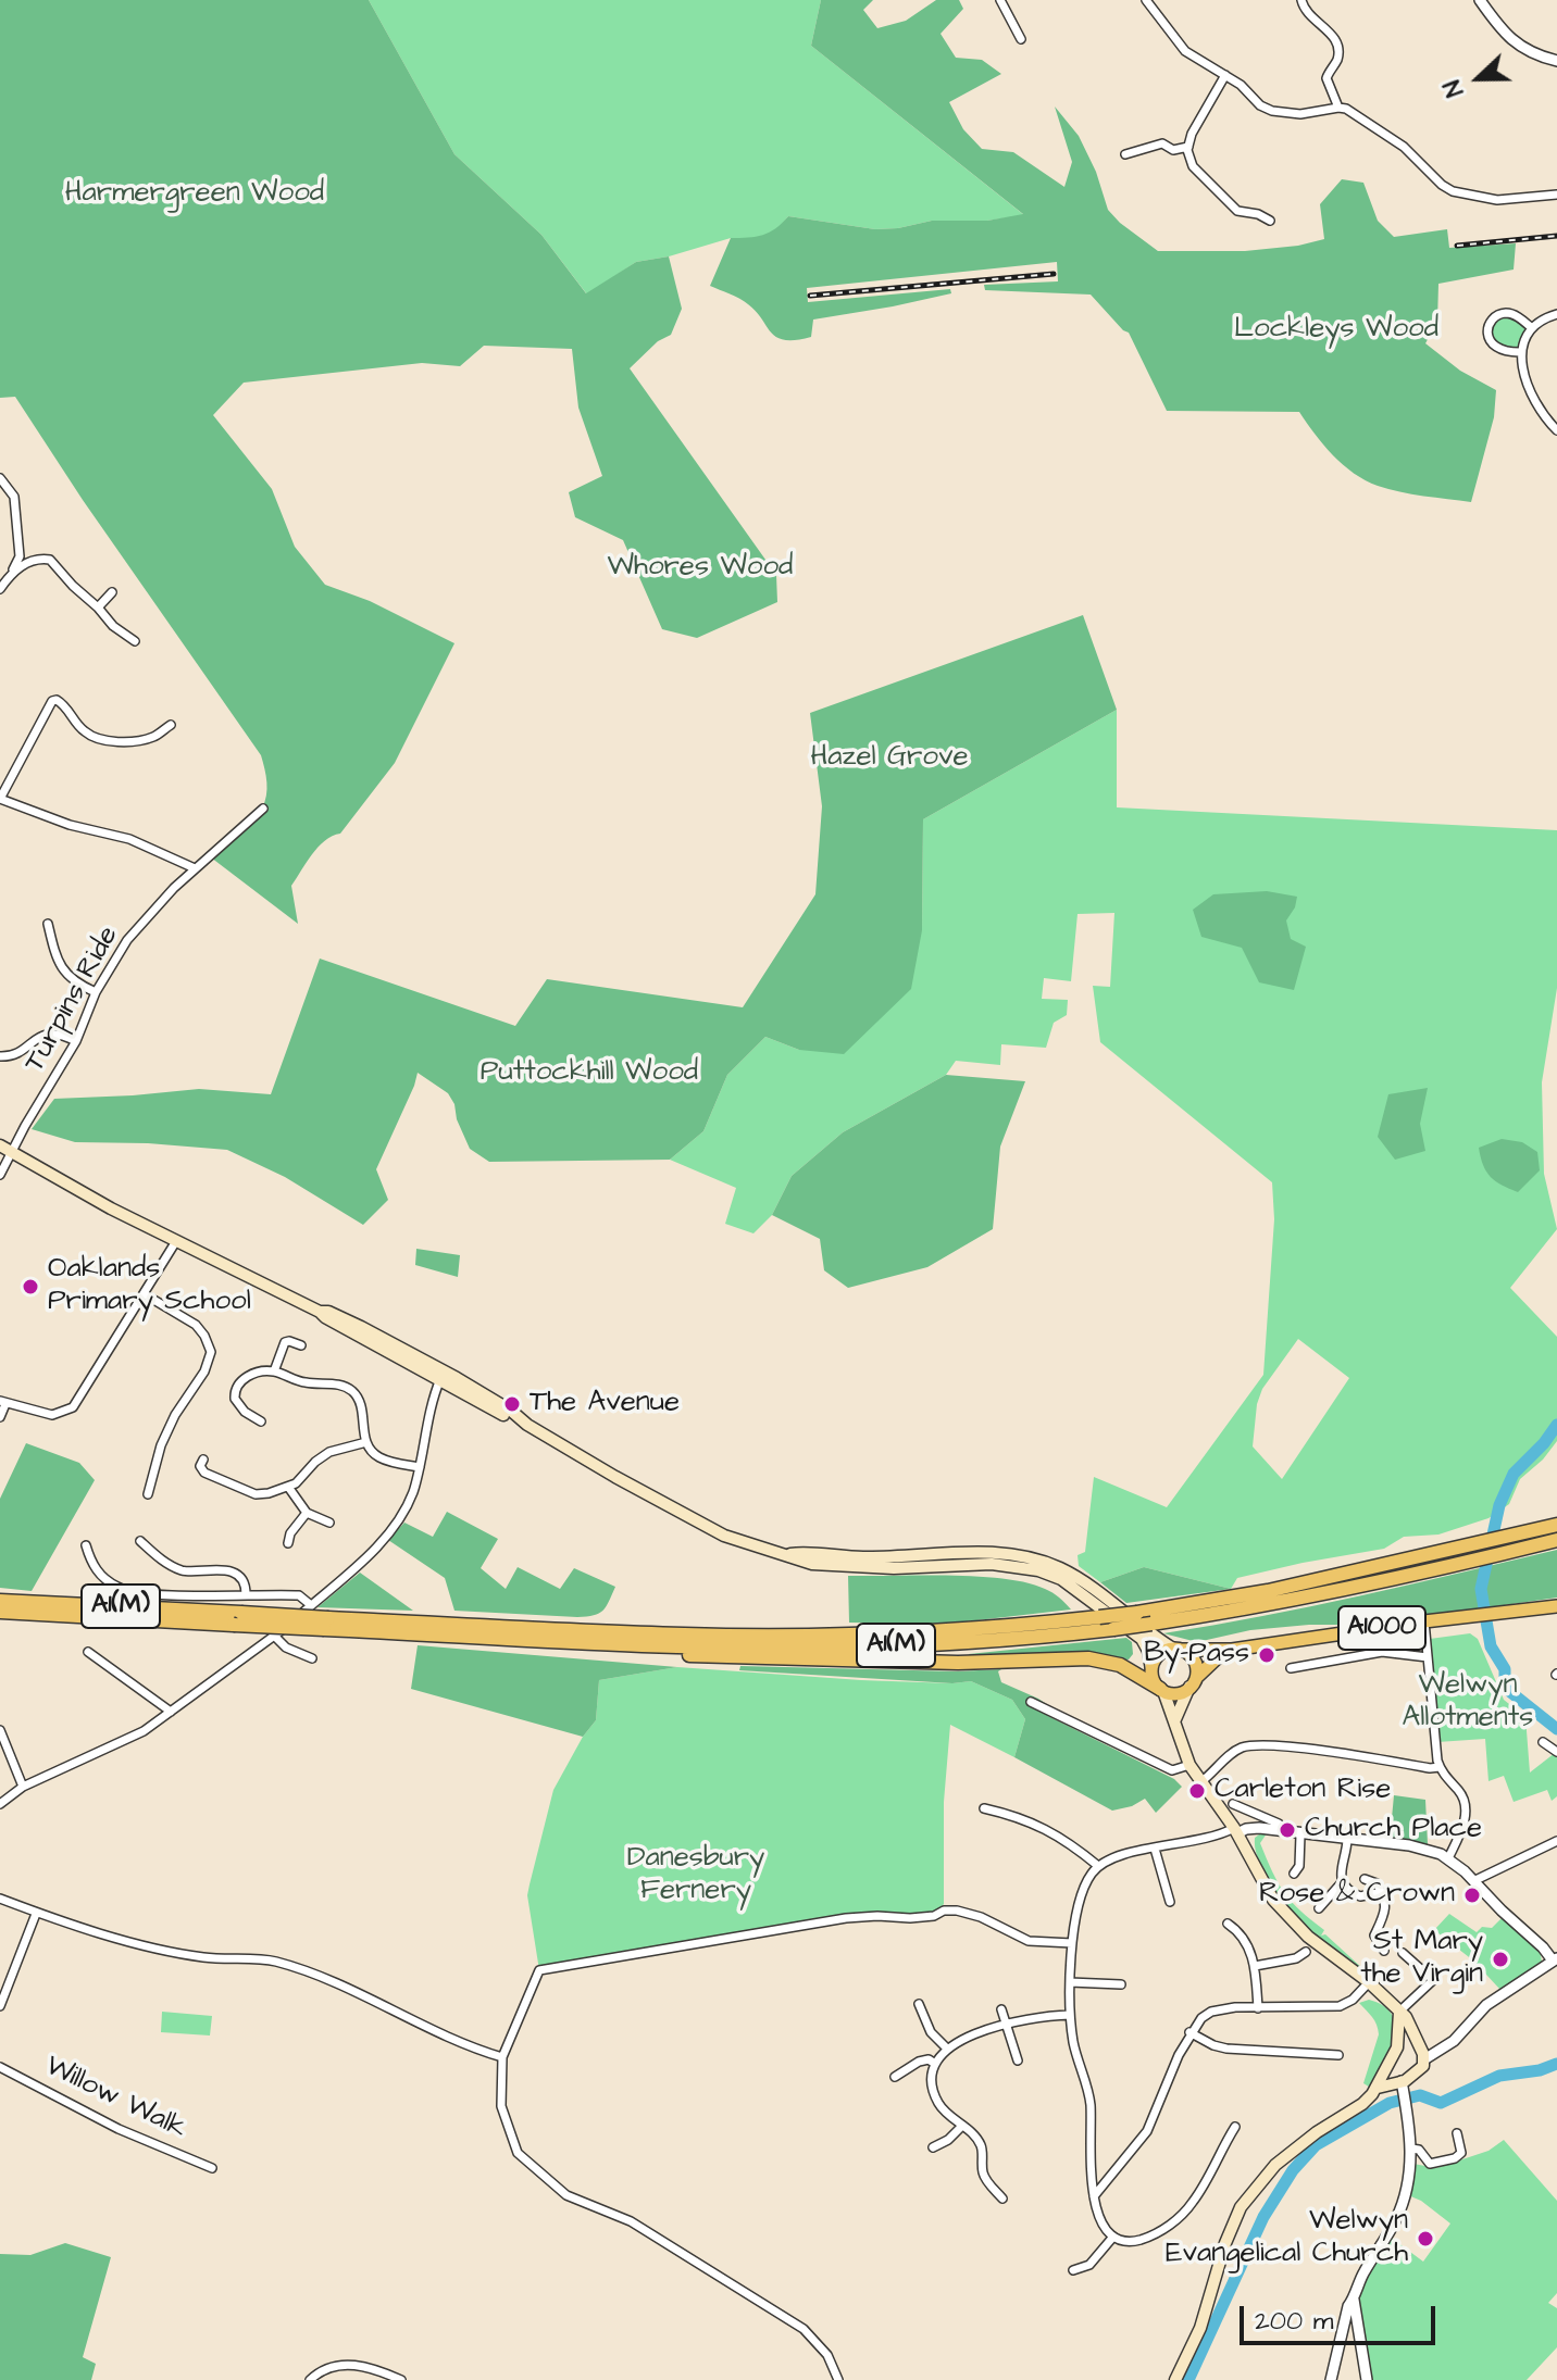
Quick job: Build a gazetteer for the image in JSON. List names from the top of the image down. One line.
{"streets":{"highway":["A1(M)"],"main road":["A1000"],"street":["Turpins Ride","Willow Walk"]},"parks":["Harmergreen Wood","Lockleys Wood","Whores Wood","Hazel Grove","Puttockhill Wood","Welwyn Allotments","Danesbury Fernery"],"places":["Oaklands Primary School","The Avenue","By-Pass","Carleton Rise","Church Place","Rose & Crown","St Mary the Virgin","Welwyn Evangelical Church"],"scale_bar":"200 m","north":"left"}
